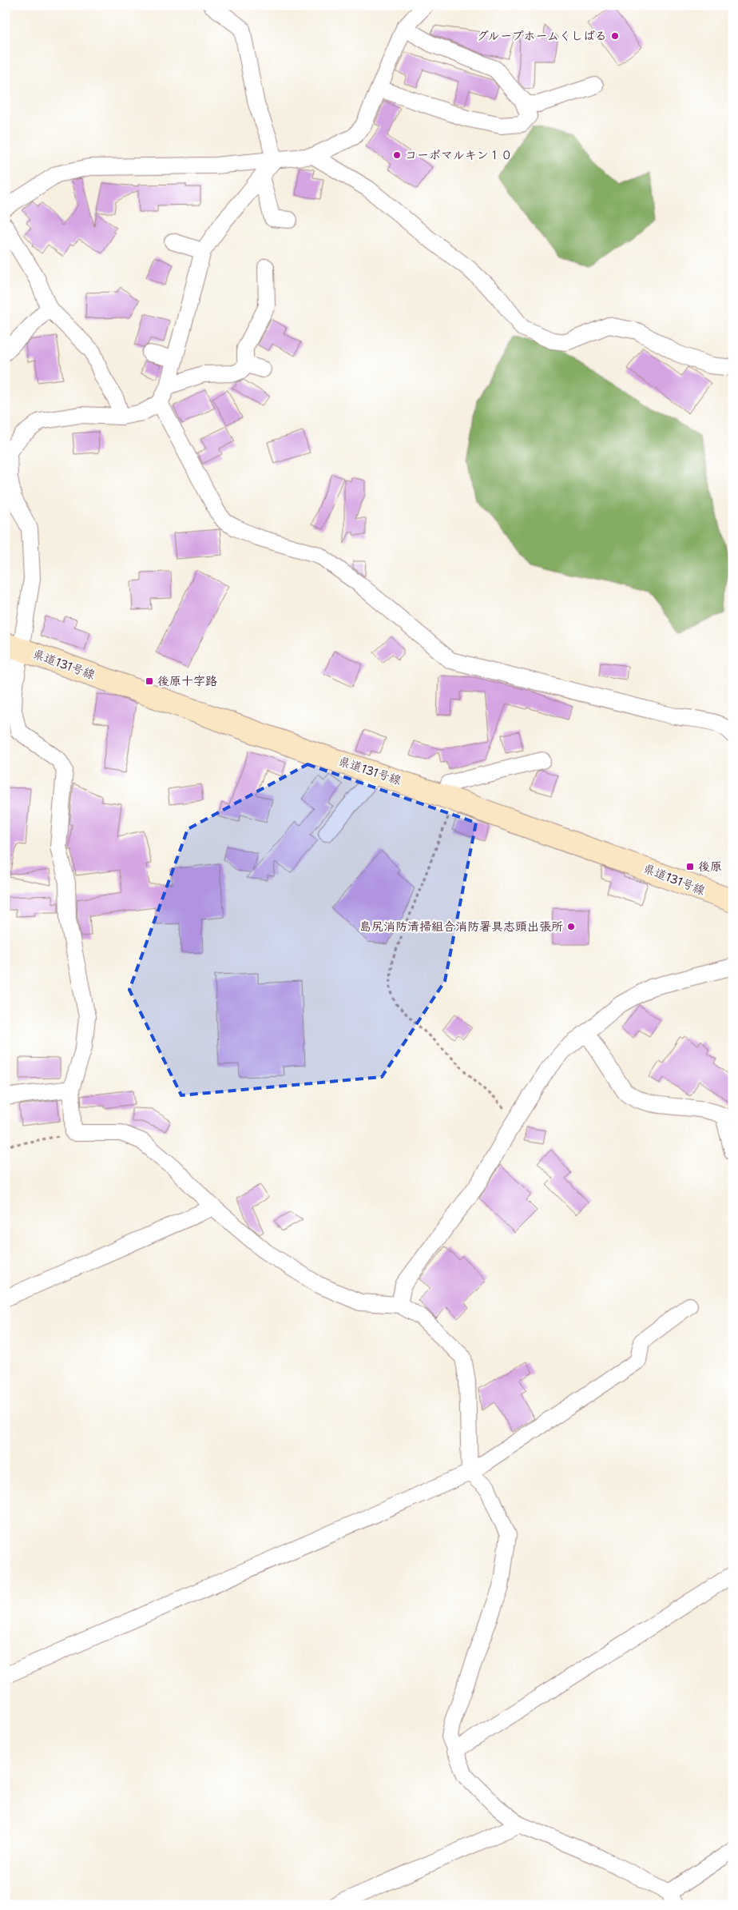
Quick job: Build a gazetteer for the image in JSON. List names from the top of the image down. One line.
{"streets":{"main road":["県道131号線"]},"places":{"other":["グループホームくしばる","コーポマルキン１０","島尻消防清掃組合消防署具志頭出張所"],"transit":["後原十字路","後原"]}}
